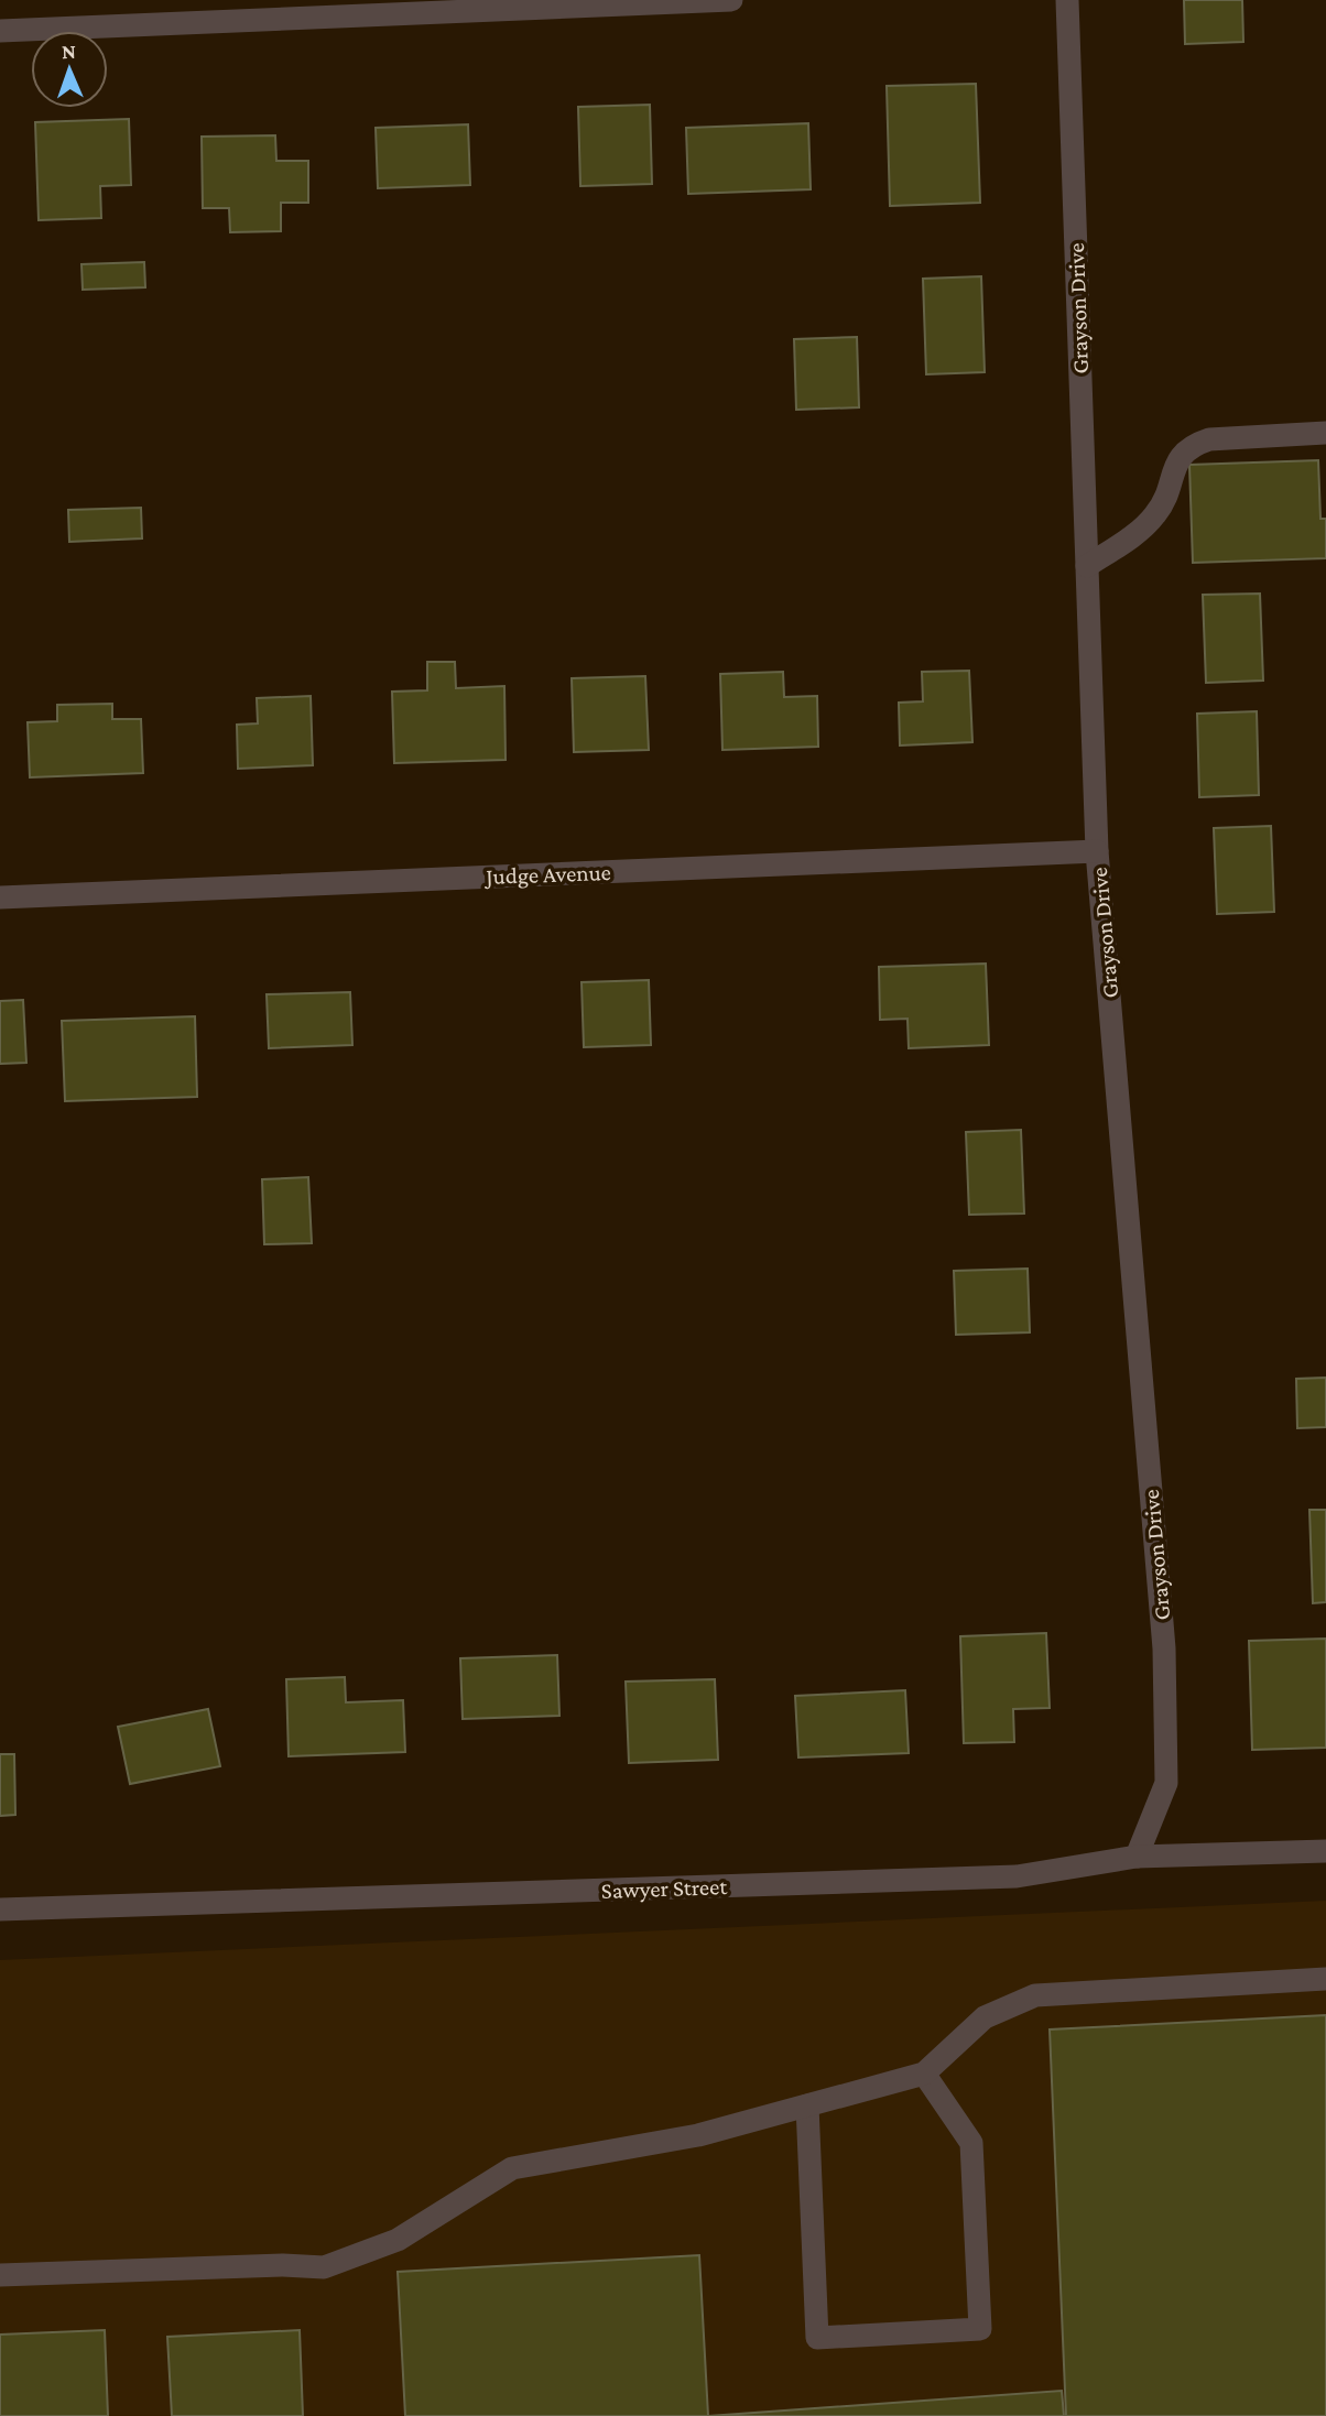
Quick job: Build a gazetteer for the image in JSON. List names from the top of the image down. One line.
{"streets":{"street":["Grayson Drive","Judge Avenue","Sawyer Street"]},"crossings":[["Grayson Drive","Judge Avenue"],["Grayson Drive","Sawyer Street"]],"north":"top"}
